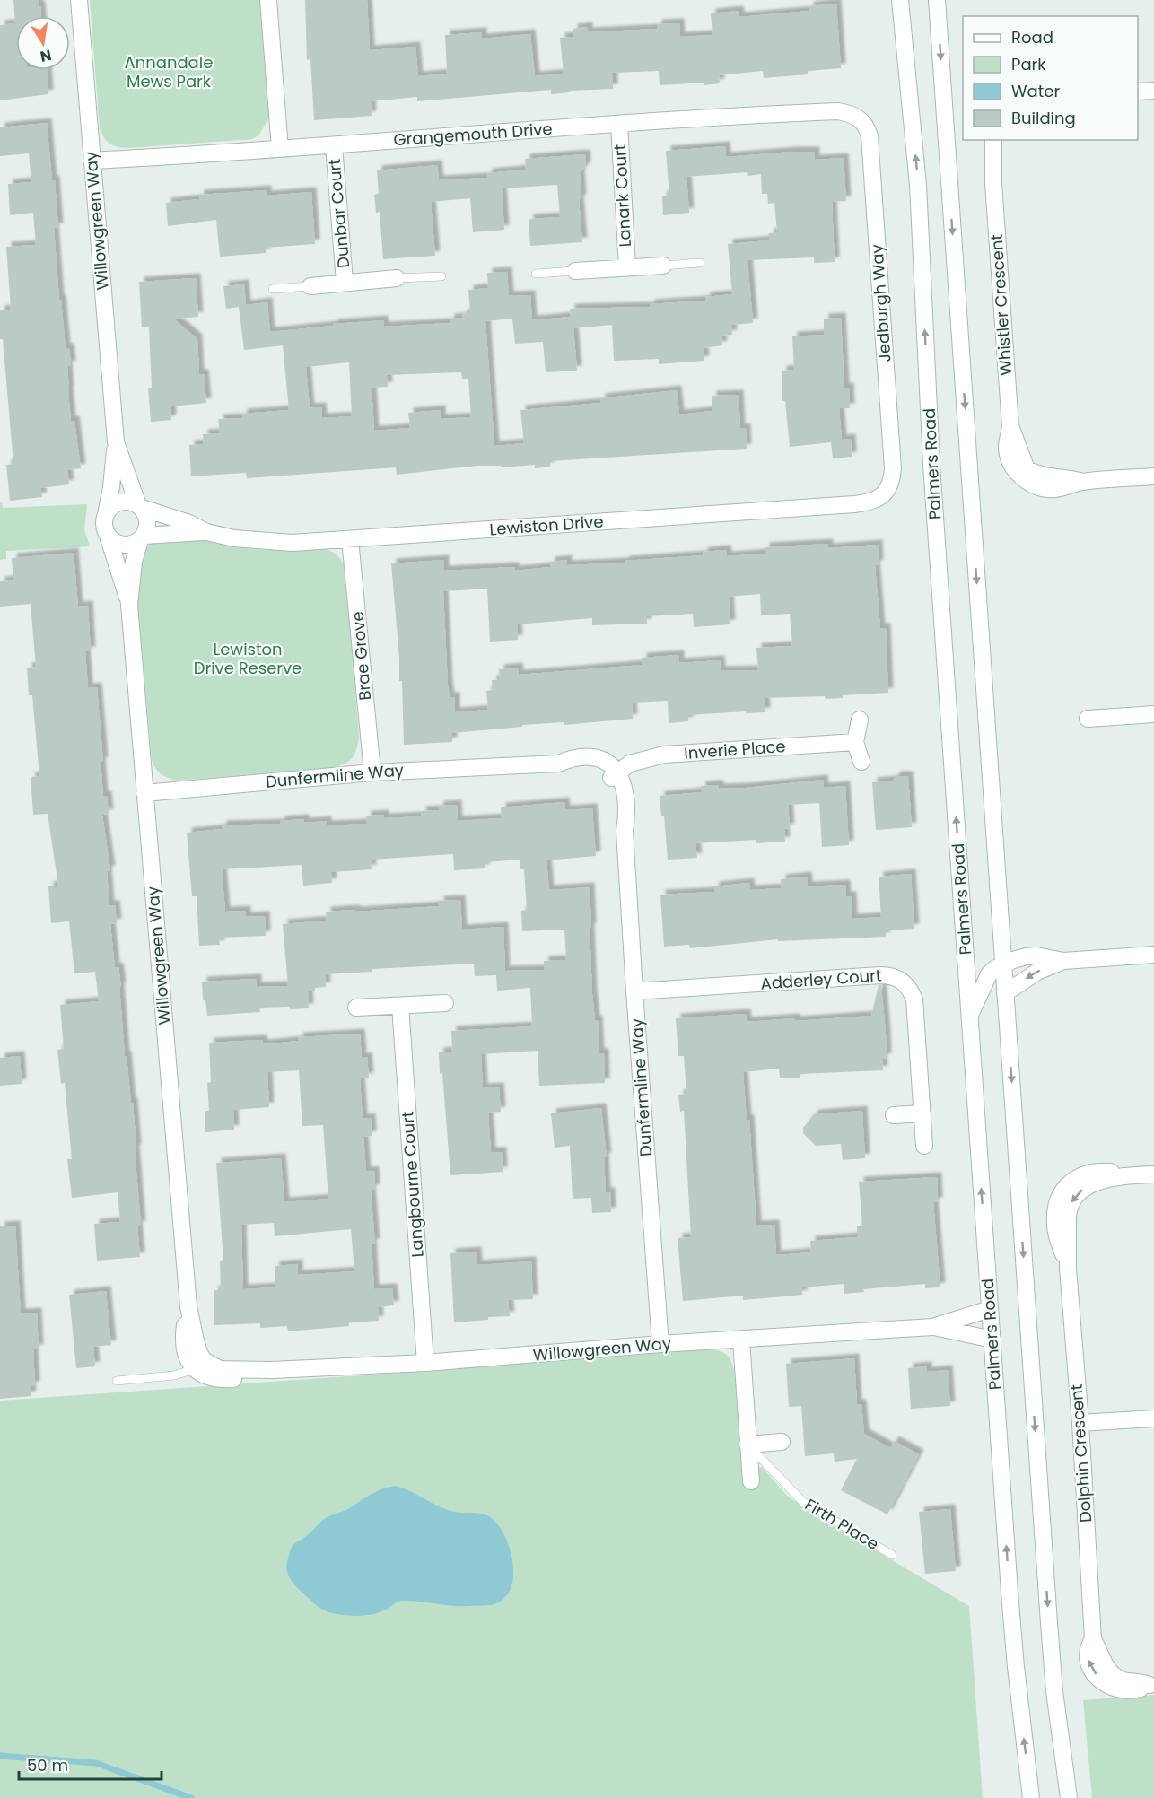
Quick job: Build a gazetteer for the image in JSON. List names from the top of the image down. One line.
{"streets":{"street":["Grangemouth Drive","Lanark Court","Dunbar Court","Willowgreen Way","Jedburgh Way","Whistler Crescent","Palmers Road","Lewiston Drive","Brae Grove","Inverie Place","Dunfermline Way","Adderley Court","Langbourne Court","Dolphin Crescent"],"lane":["Firth Place"]},"crossings":[["Grangemouth Drive","Lanark Court"],["Grangemouth Drive","Dunbar Court"],["Grangemouth Drive","Willowgreen Way"],["Grangemouth Drive","Jedburgh Way"],["Willowgreen Way","Palmers Road"],["Willowgreen Way","Lewiston Drive"],["Willowgreen Way","Dunfermline Way"],["Willowgreen Way","Langbourne Court"],["Jedburgh Way","Lewiston Drive"],["Lewiston Drive","Brae Grove"],["Brae Grove","Dunfermline Way"],["Inverie Place","Dunfermline Way"],["Dunfermline Way","Adderley Court"]],"parks":["Annandale Mews Park","Lewiston Drive Reserve"],"legend":["Road","Park","Water","Building"],"scale_bar":"50 m","north":"bottom"}
